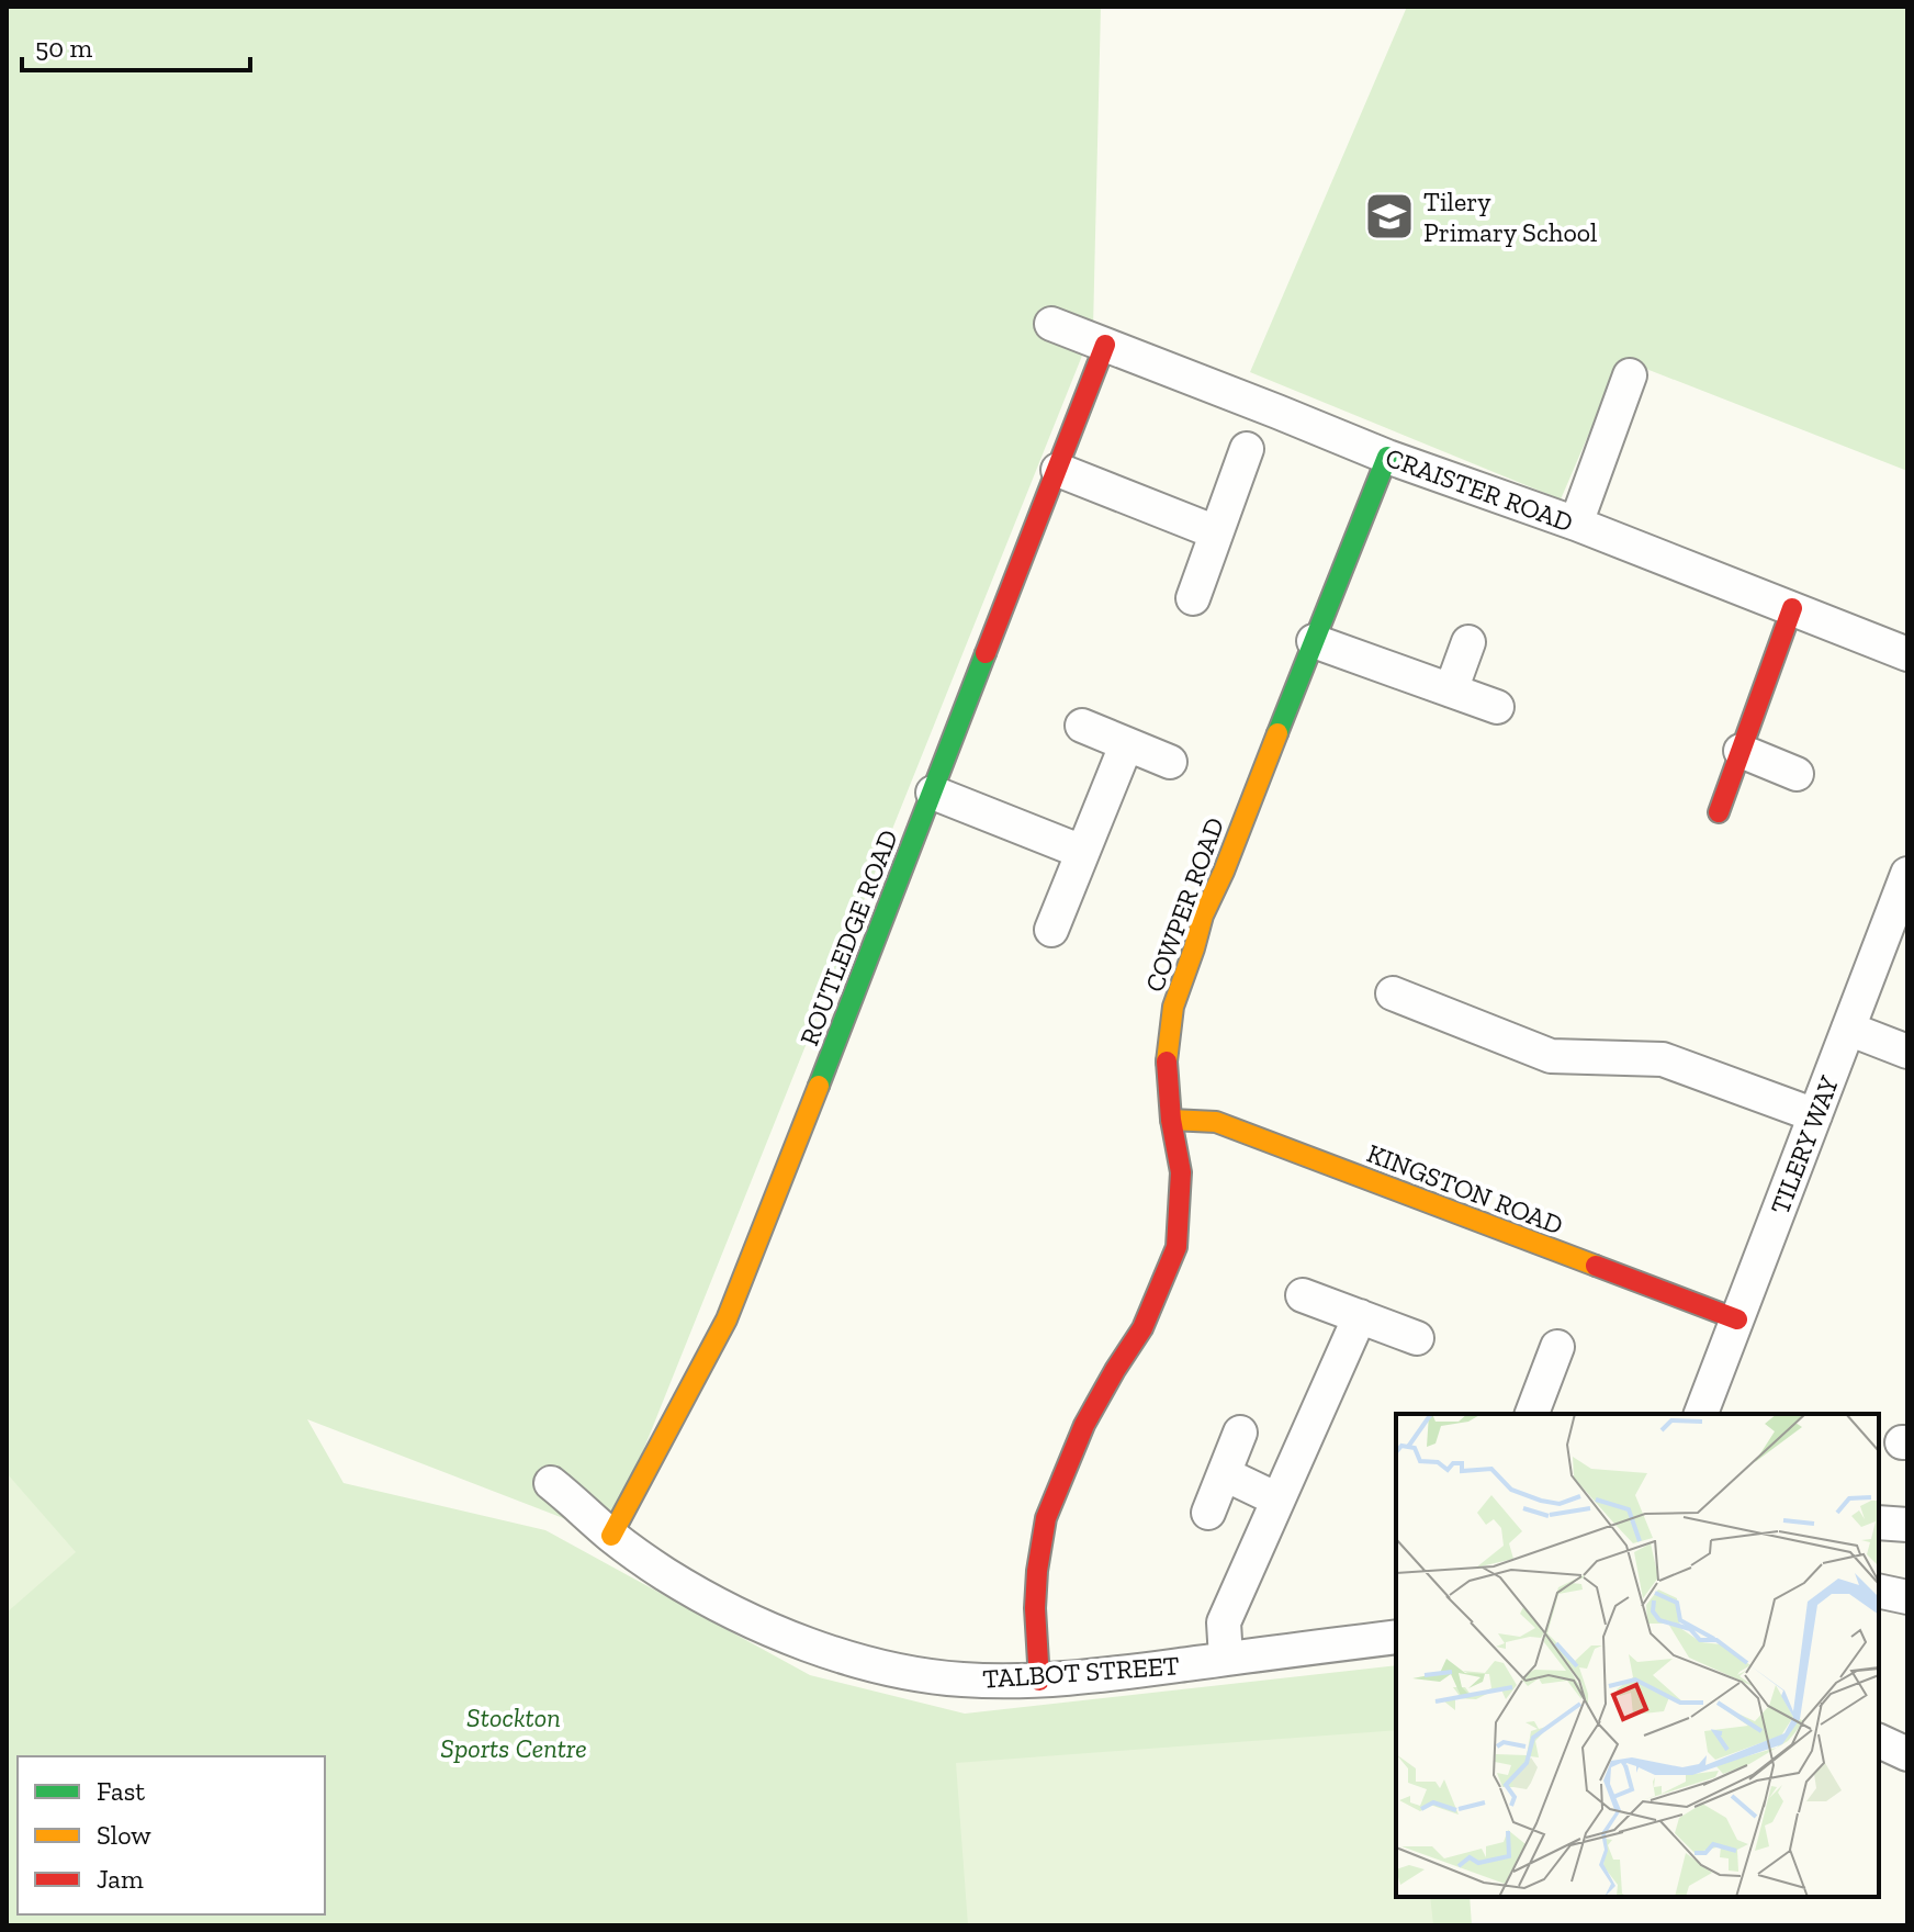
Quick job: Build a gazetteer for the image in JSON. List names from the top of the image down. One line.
{"streets":{"street":["CRAISTER ROAD","COWPER ROAD","ROUTLEDGE ROAD","TILERY WAY","KINGSTON ROAD","TALBOT STREET"]},"crossings":[["CRAISTER ROAD","COWPER ROAD"],["CRAISTER ROAD","ROUTLEDGE ROAD"],["COWPER ROAD","KINGSTON ROAD"],["COWPER ROAD","TALBOT STREET"],["ROUTLEDGE ROAD","TALBOT STREET"],["TILERY WAY","KINGSTON ROAD"]],"parks":["Stockton Sports Centre"],"places":{"school or university":["Tilery Primary School"]},"legend":["Fast","Slow","Jam"],"scale_bar":"50 m"}
